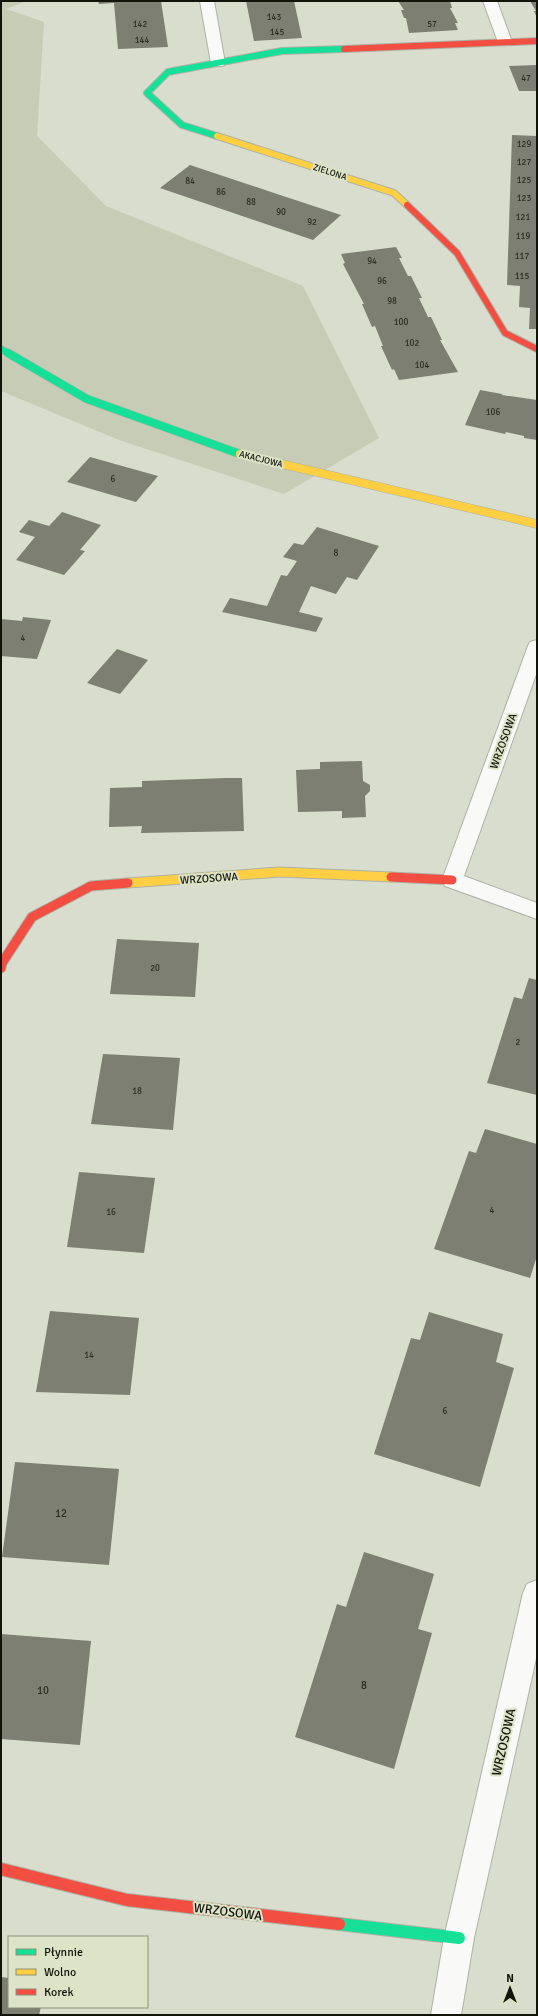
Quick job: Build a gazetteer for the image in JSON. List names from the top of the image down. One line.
{"streets":{"street":["ZIELONA","AKACJOWA","WRZOSOWA"]},"house_numbers":["143","142","57","145","144","47","129","127","125","84","86","123","88","90","121","92","119","117","94","115","96","98","100","102","104","106","6","8","4","20","2","18","4","16","14","6","12","8","10"],"legend":["Płynnie","Wolno","Korek"],"north":"top"}
